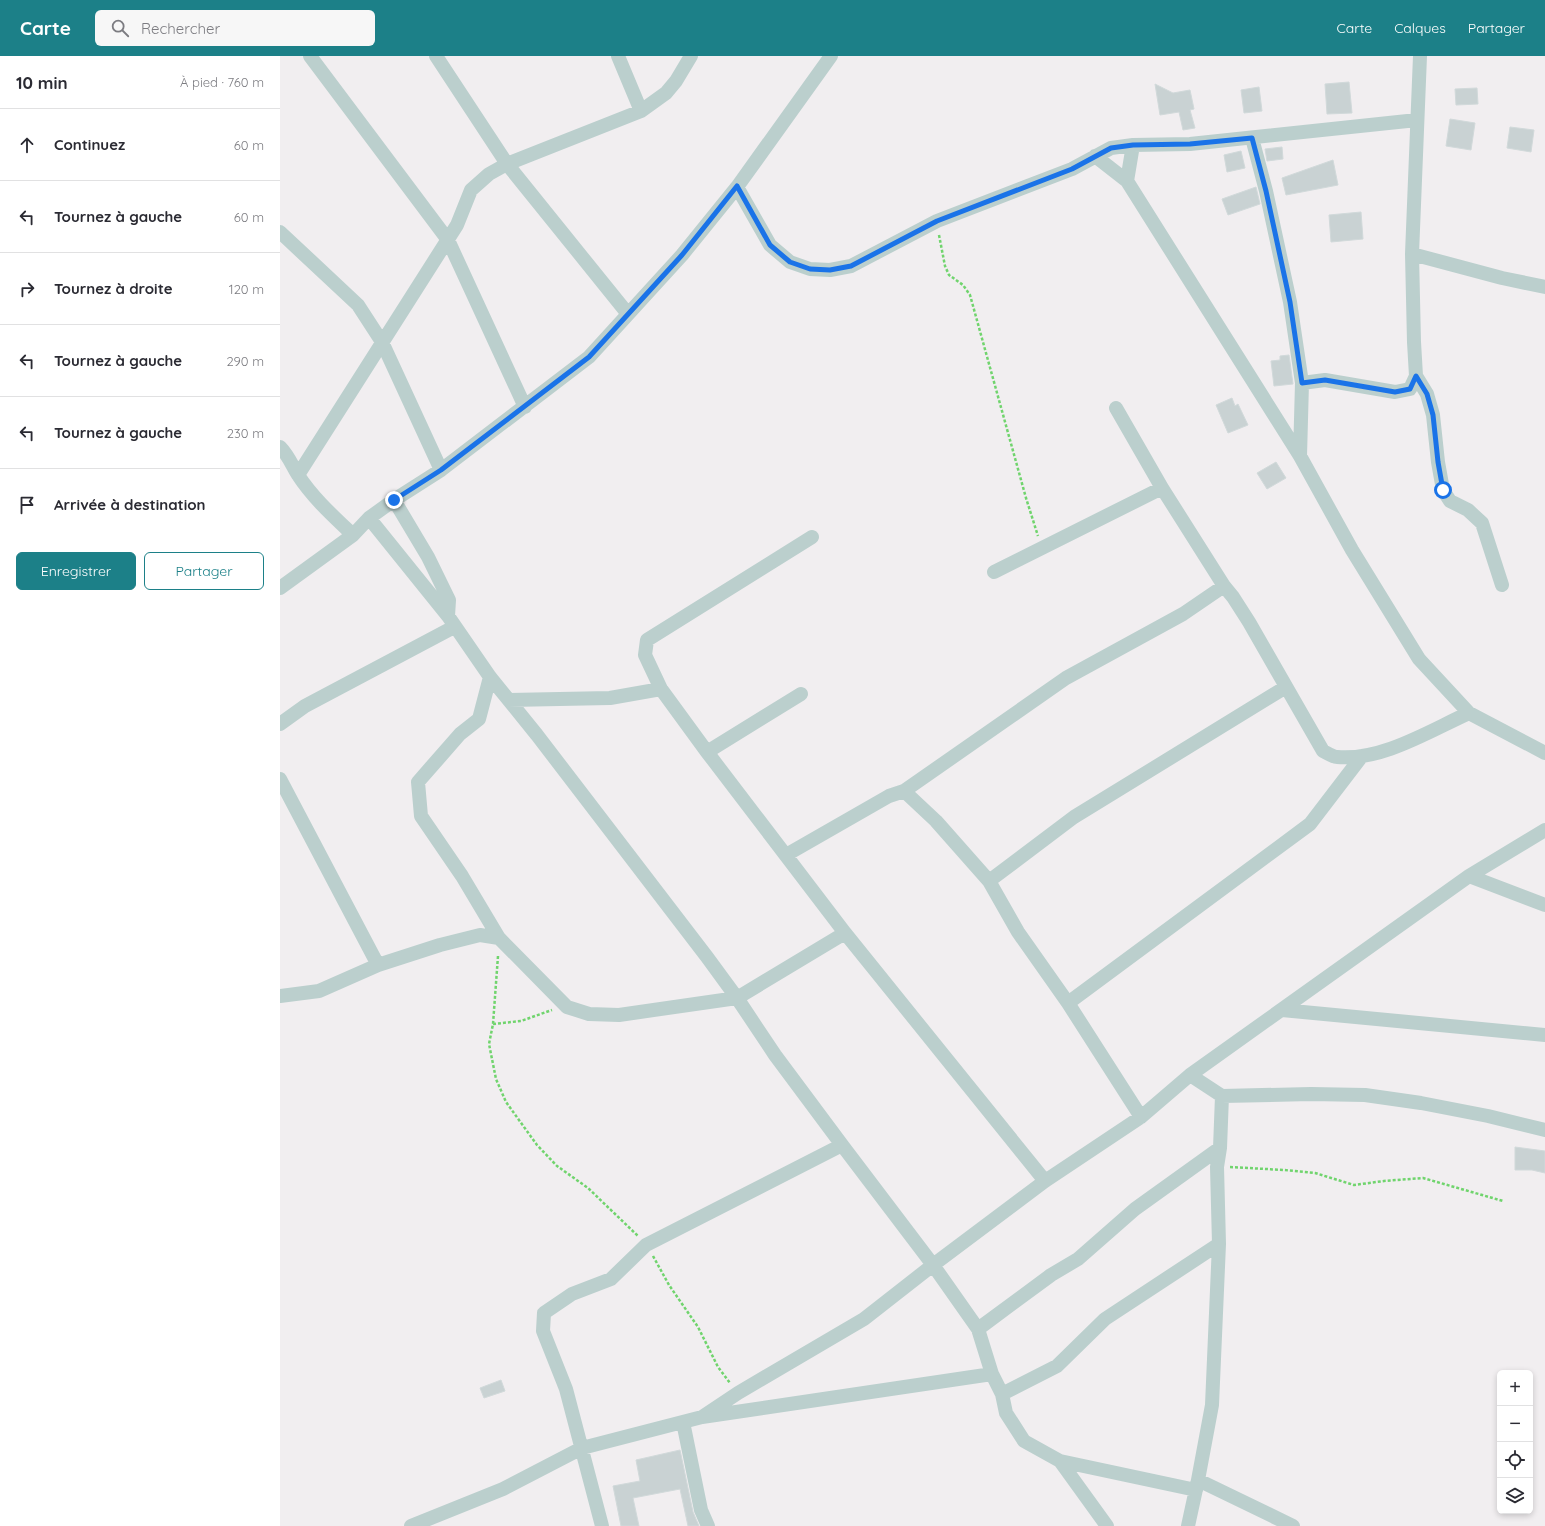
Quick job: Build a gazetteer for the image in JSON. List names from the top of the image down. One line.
{"page":{"header":"Carte","search":"Rechercher","nav":["Carte","Calques","Partager"],"heading":["10 min","À pied · 760 m"],"list":[["Continuez","60 m"],["Tournez à gauche","60 m"],["Tournez à droite","120 m"],["Tournez à gauche","290 m"],["Tournez à gauche","230 m"],"Arrivée à destination"],"buttons":["Enregistrer","Partager"],"map_buttons":["+","−"]}}
